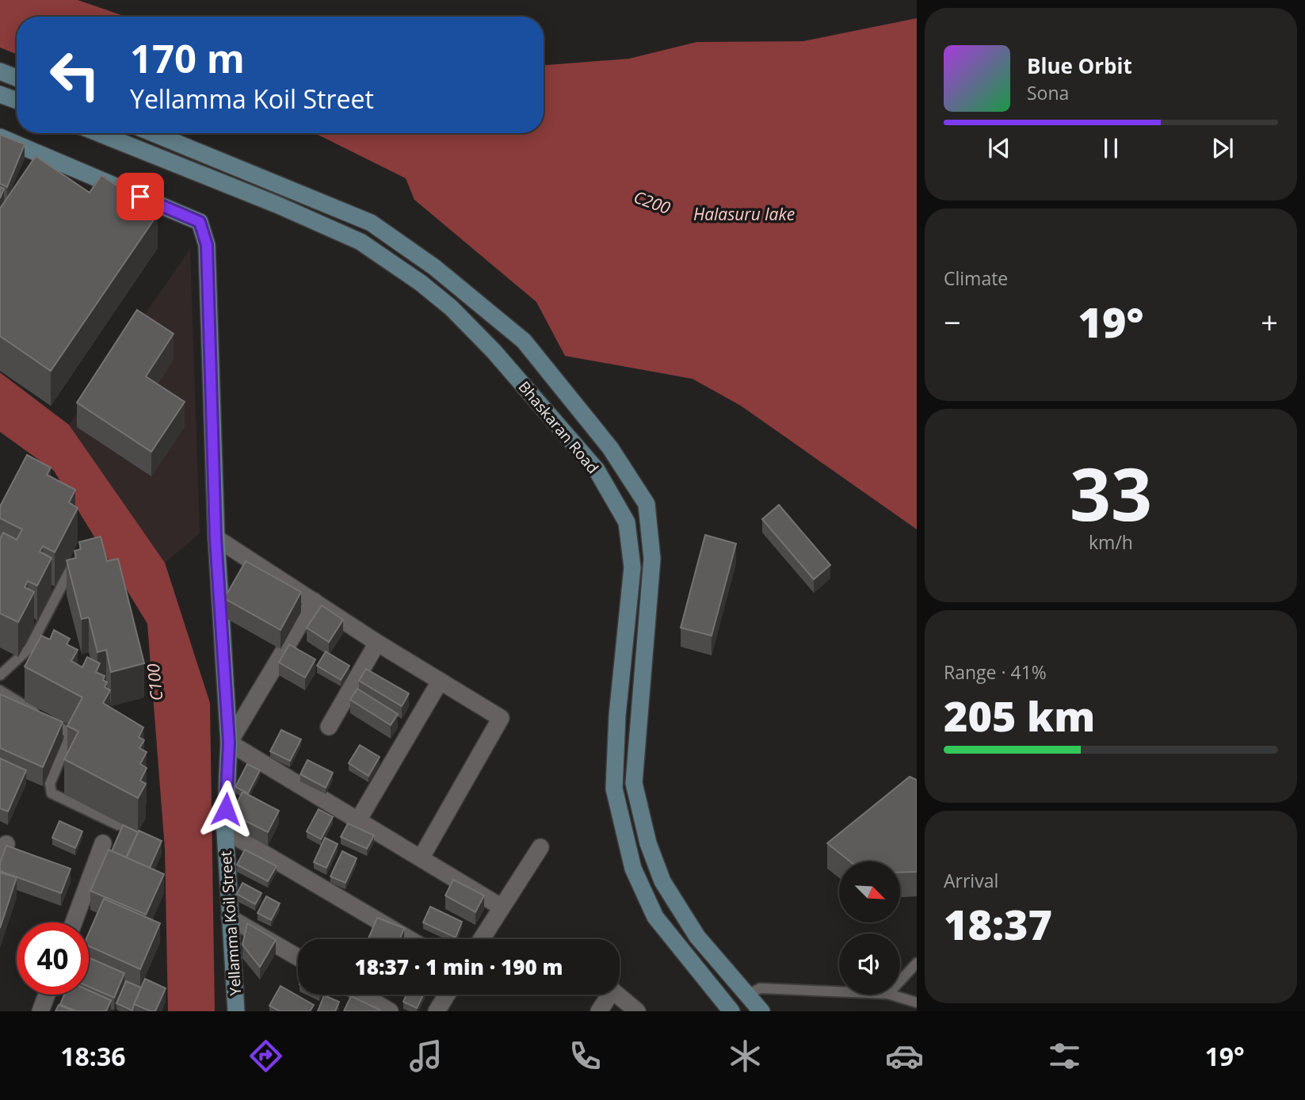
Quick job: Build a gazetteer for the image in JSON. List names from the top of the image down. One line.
{"streets":{"main road":["Bhaskaran Road","Yellamma Koil Street"]},"water":["C200","Halasuru lake","C100"],"north":"bottom right","page":{"turn":["170 m","Yellamma Koil Street"],"song":["Blue Orbit","Sona"],"tile":["Climate",["33","km/h"],["Range · 41%","205 km"],["Arrival","18:37"]],"heat":["−","19°","+"],"limit":"40","trip":"18:37 · 1 min · 190 m","tabs":["18:36","19°"]}}
